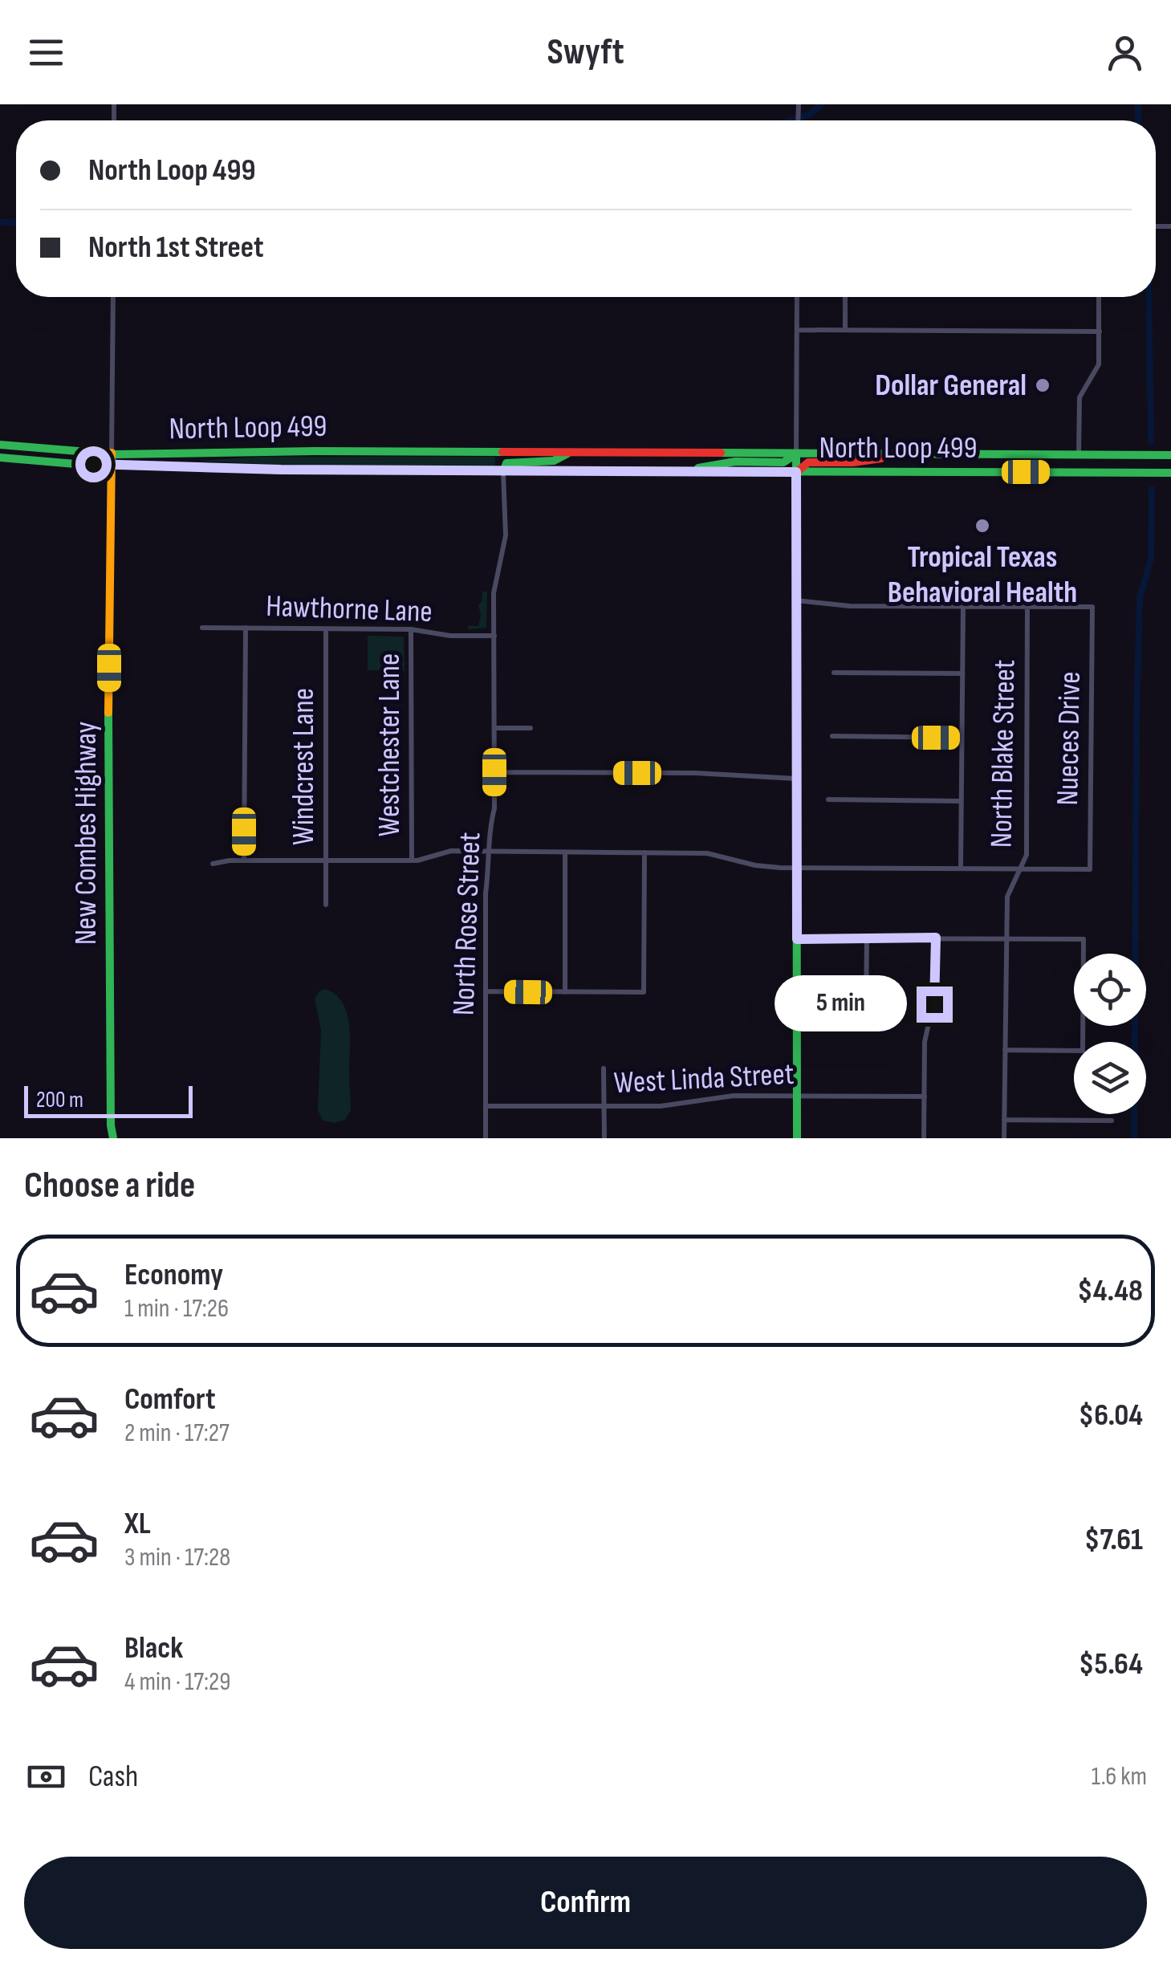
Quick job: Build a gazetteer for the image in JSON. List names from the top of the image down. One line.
{"streets":{"main road":["North Loop 499","New Combes Highway"],"street":["Hawthorne Lane","Nueces Drive","Westchester Lane","North Blake Street","Windcrest Lane","North Rose Street","West Linda Street"]},"crossings":[["North Loop 499","New Combes Highway"],["North Loop 499","North Rose Street"],["Hawthorne Lane","Westchester Lane"],["Hawthorne Lane","Windcrest Lane"],["Hawthorne Lane","North Rose Street"],["Nueces Drive","North Blake Street"],["North Rose Street","West Linda Street"]],"places":["Dollar General","Tropical Texas Behavioral Health"],"scale_bar":"200 m","page":{"header":"Swyft","banner":["North Loop 499","North 1st Street"],"bubble":"5 min","scale":"200 m","heading":"Choose a ride","list":[{"name":"Economy","note":"1 min · 17:26","value":"$4.48"},{"name":"Comfort","note":"2 min · 17:27","value":"$6.04"},{"name":"XL","note":"3 min · 17:28","value":"$7.61"},{"name":"Black","note":"4 min · 17:29","value":"$5.64"}],"pay":["Cash","1.6 km"],"buttons":"Confirm"}}
